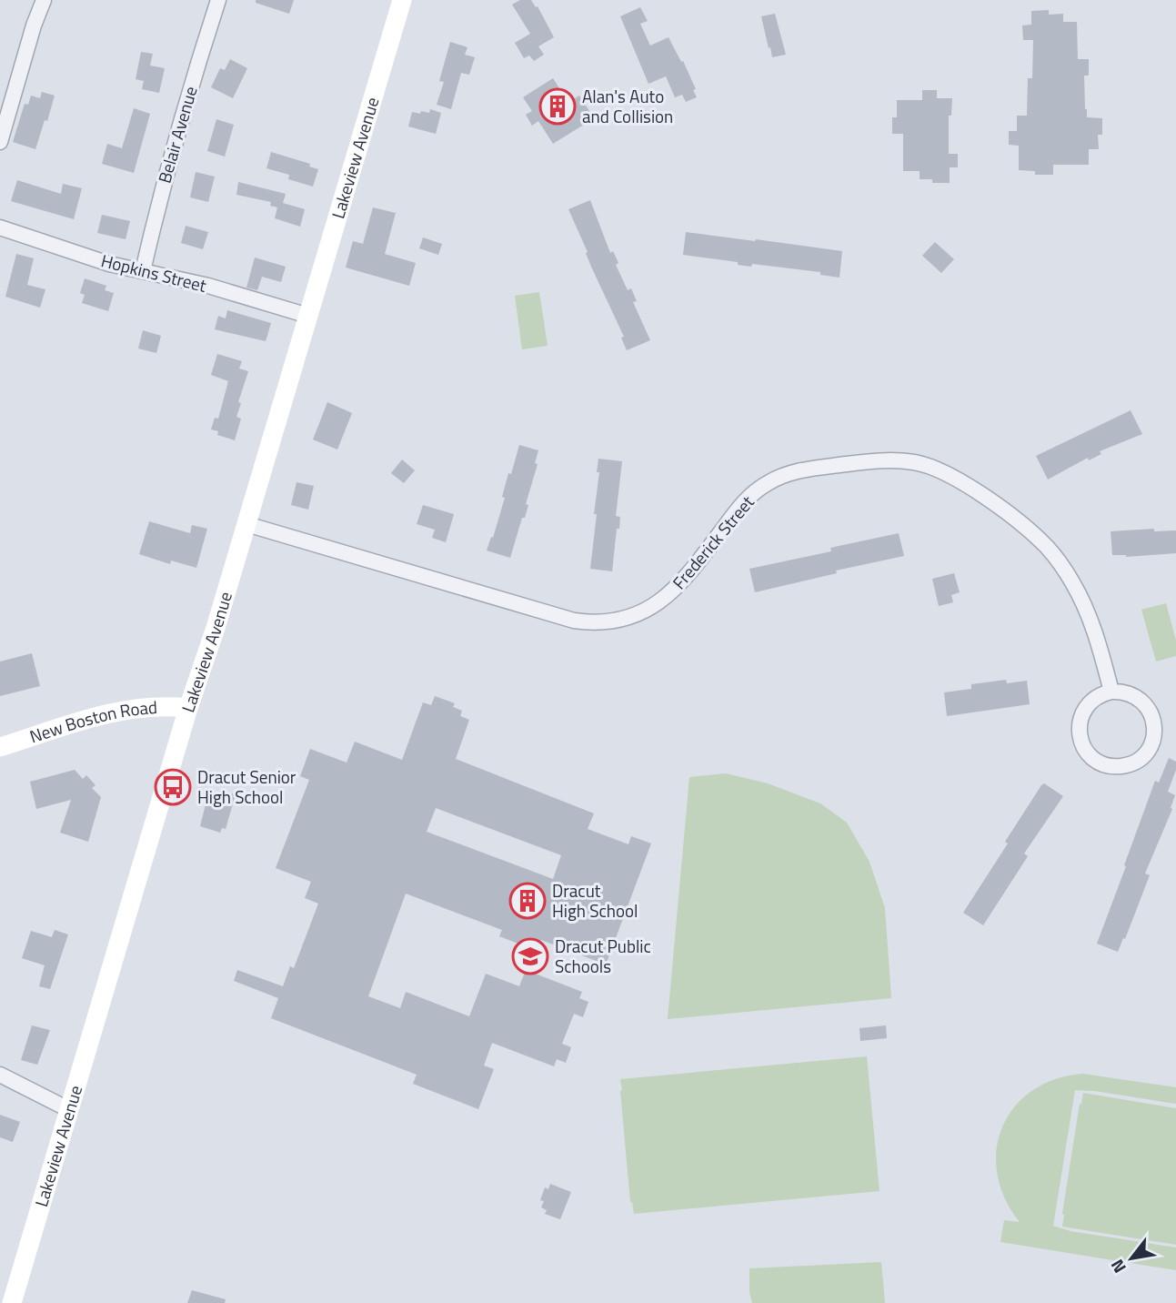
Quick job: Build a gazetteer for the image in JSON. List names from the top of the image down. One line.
{"streets":{"main road":["Lakeview Avenue","New Boston Road"],"street":["Belair Avenue","Hopkins Street","Frederick Street"]},"crossings":[["Belair Avenue","Hopkins Street"],["Lakeview Avenue","Hopkins Street"],["Lakeview Avenue","Frederick Street"],["Lakeview Avenue","New Boston Road"]],"places":{"building":["Alan's Auto and Collision","Dracut High School"],"bus stop":["Dracut Senior High School"],"school or university":["Dracut Public Schools"]},"north":"bottom left"}
